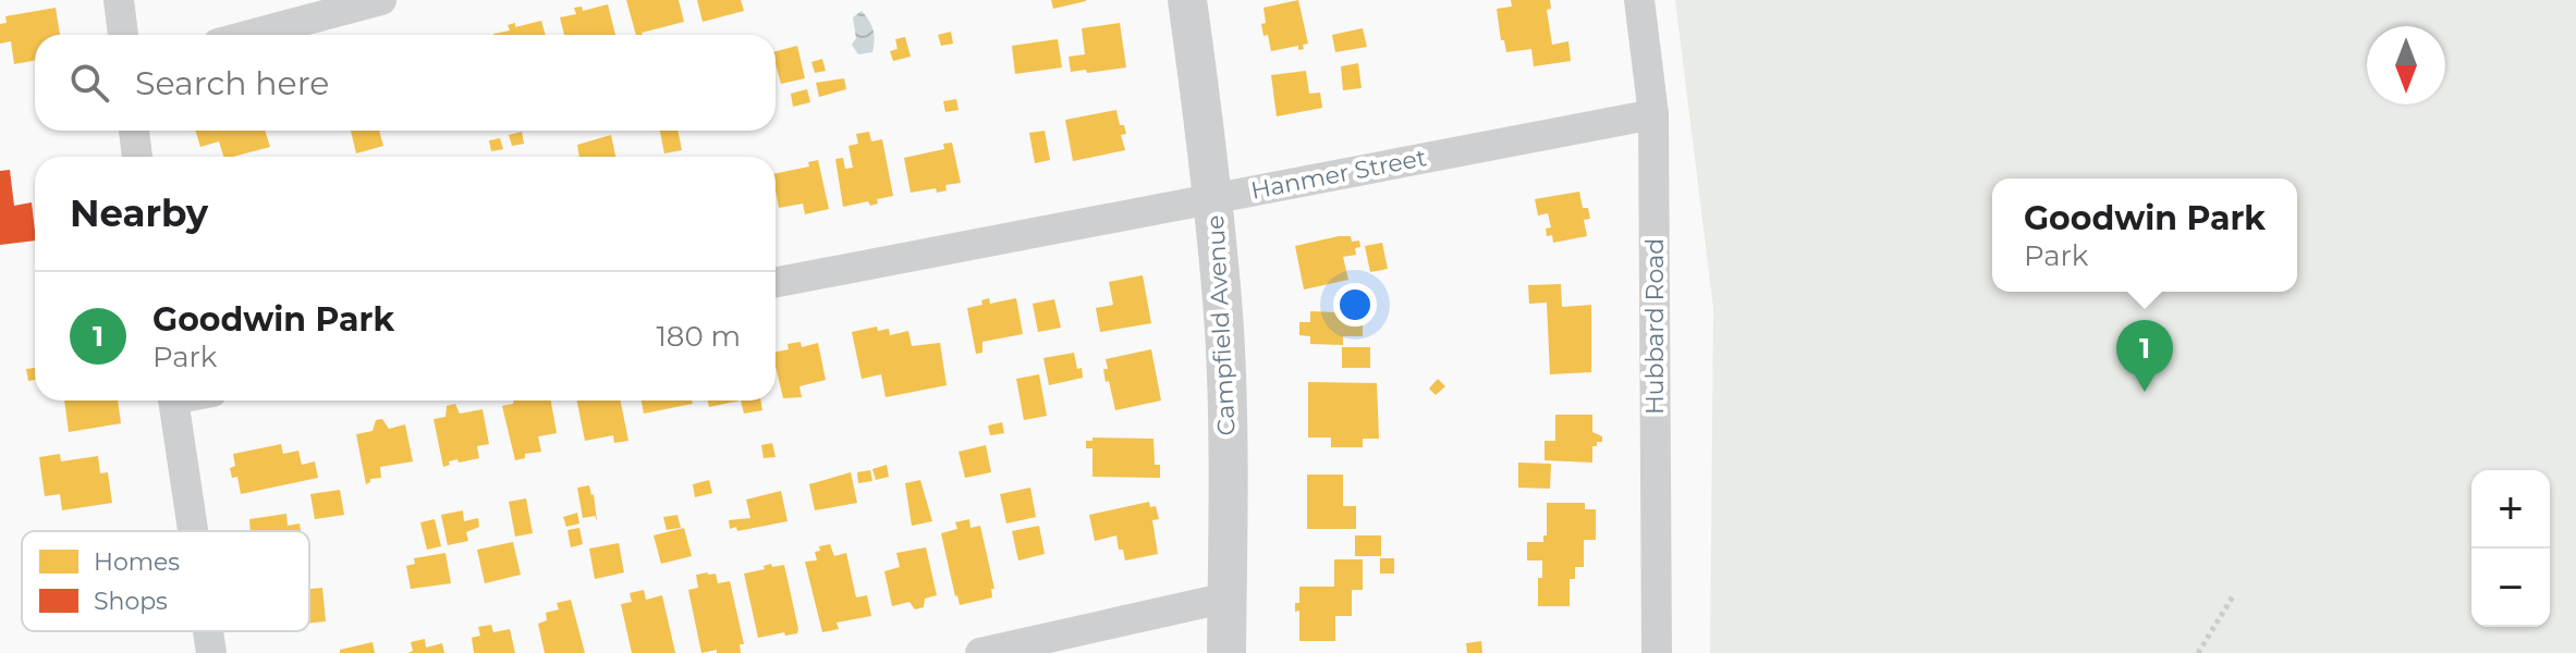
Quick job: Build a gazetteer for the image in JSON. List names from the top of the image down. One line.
{"streets":{"street":["Hanmer Street","Campfield Avenue","Hubbard Road"]},"crossings":[["Hanmer Street","Campfield Avenue"],["Hanmer Street","Hubbard Road"]],"legend":["Homes","Shops"],"north":"bottom","page":{"search":"Search here","heading":"Nearby","popup":["Goodwin Park","Park"],"list":[{"mark":"1","name":"Goodwin Park","note":"Park","value":"180 m"}],"pins":"1","map_buttons":["+","−"]}}
